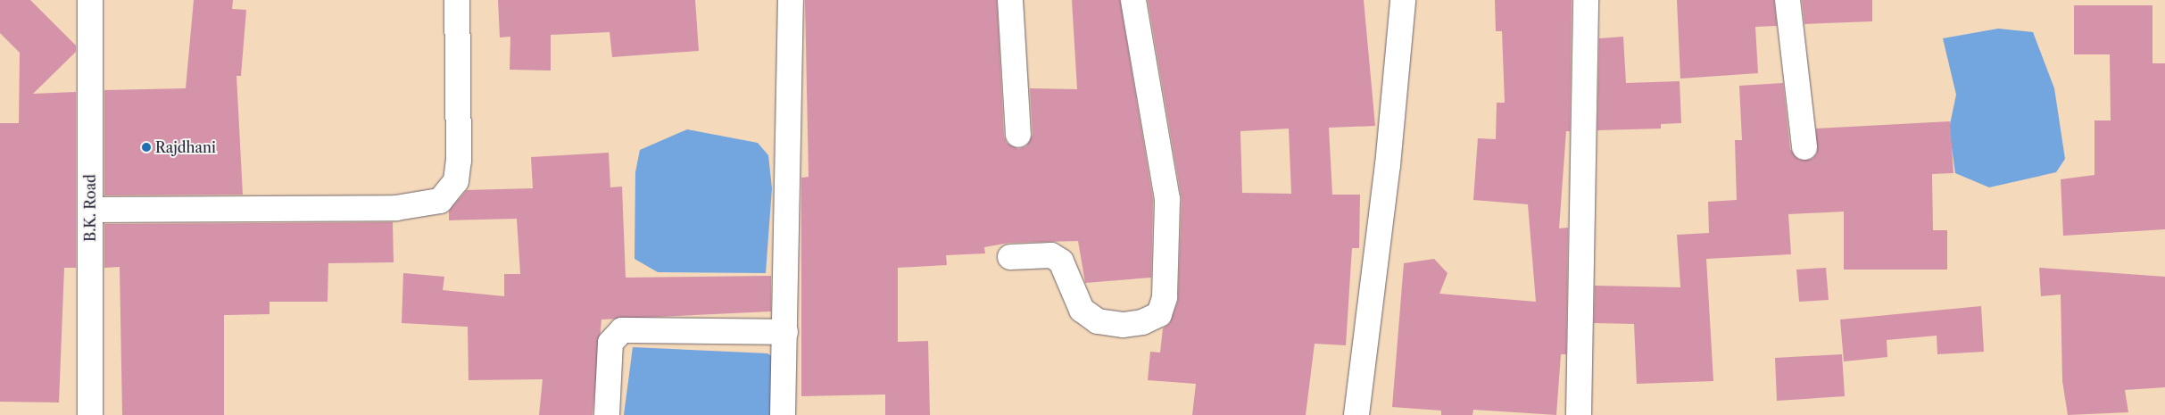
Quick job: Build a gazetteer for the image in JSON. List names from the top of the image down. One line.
{"streets":{"street":["B.K. Road"]},"places":["Rajdhani"]}
